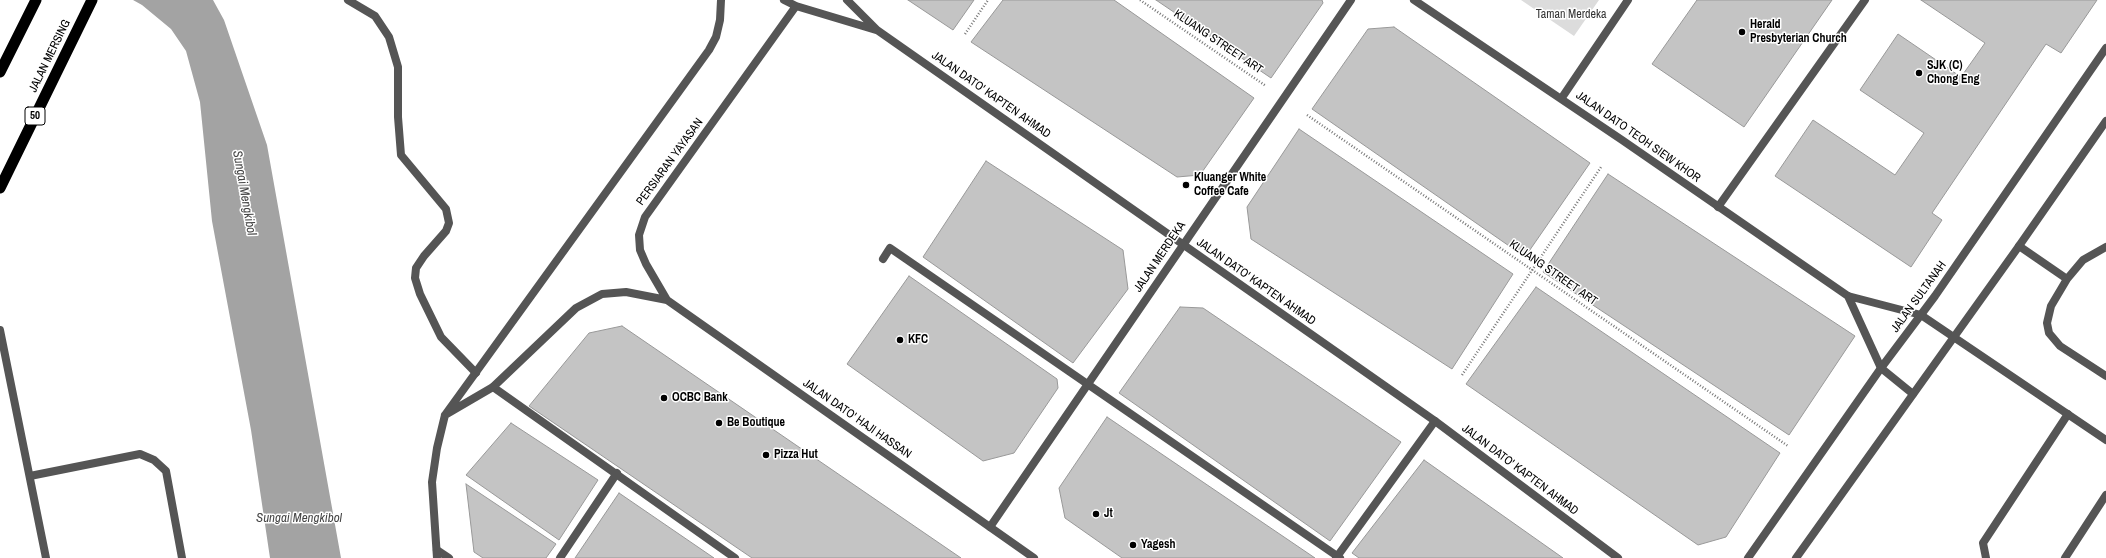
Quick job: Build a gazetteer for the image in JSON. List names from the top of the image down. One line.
{"streets":{"highway":["JALAN MERSING","50"],"street":["JALAN DATO' KAPTEN AHMAD","JALAN DATO TEOH SIEW KHOR","PERSIARAN YAYASAN","JALAN MERDEKA","JALAN SULTANAH","JALAN DATO' HAJI HASSAN"],"path":["KLUANG STREET ART"]},"crossings":[["JALAN DATO' KAPTEN AHMAD","PERSIARAN YAYASAN"],["JALAN DATO' KAPTEN AHMAD","JALAN MERDEKA"],["PERSIARAN YAYASAN","JALAN DATO' HAJI HASSAN"],["JALAN MERDEKA","JALAN DATO' HAJI HASSAN"]],"water":["Sungai Mengkibol"],"parks":["Taman Merdeka"],"places":["Herald Presbyterian Church","SJK (C) Chong Eng","Kluanger White Coffee Cafe","KFC","OCBC Bank","Be Boutique","Pizza Hut","Jt","Yagesh"]}
